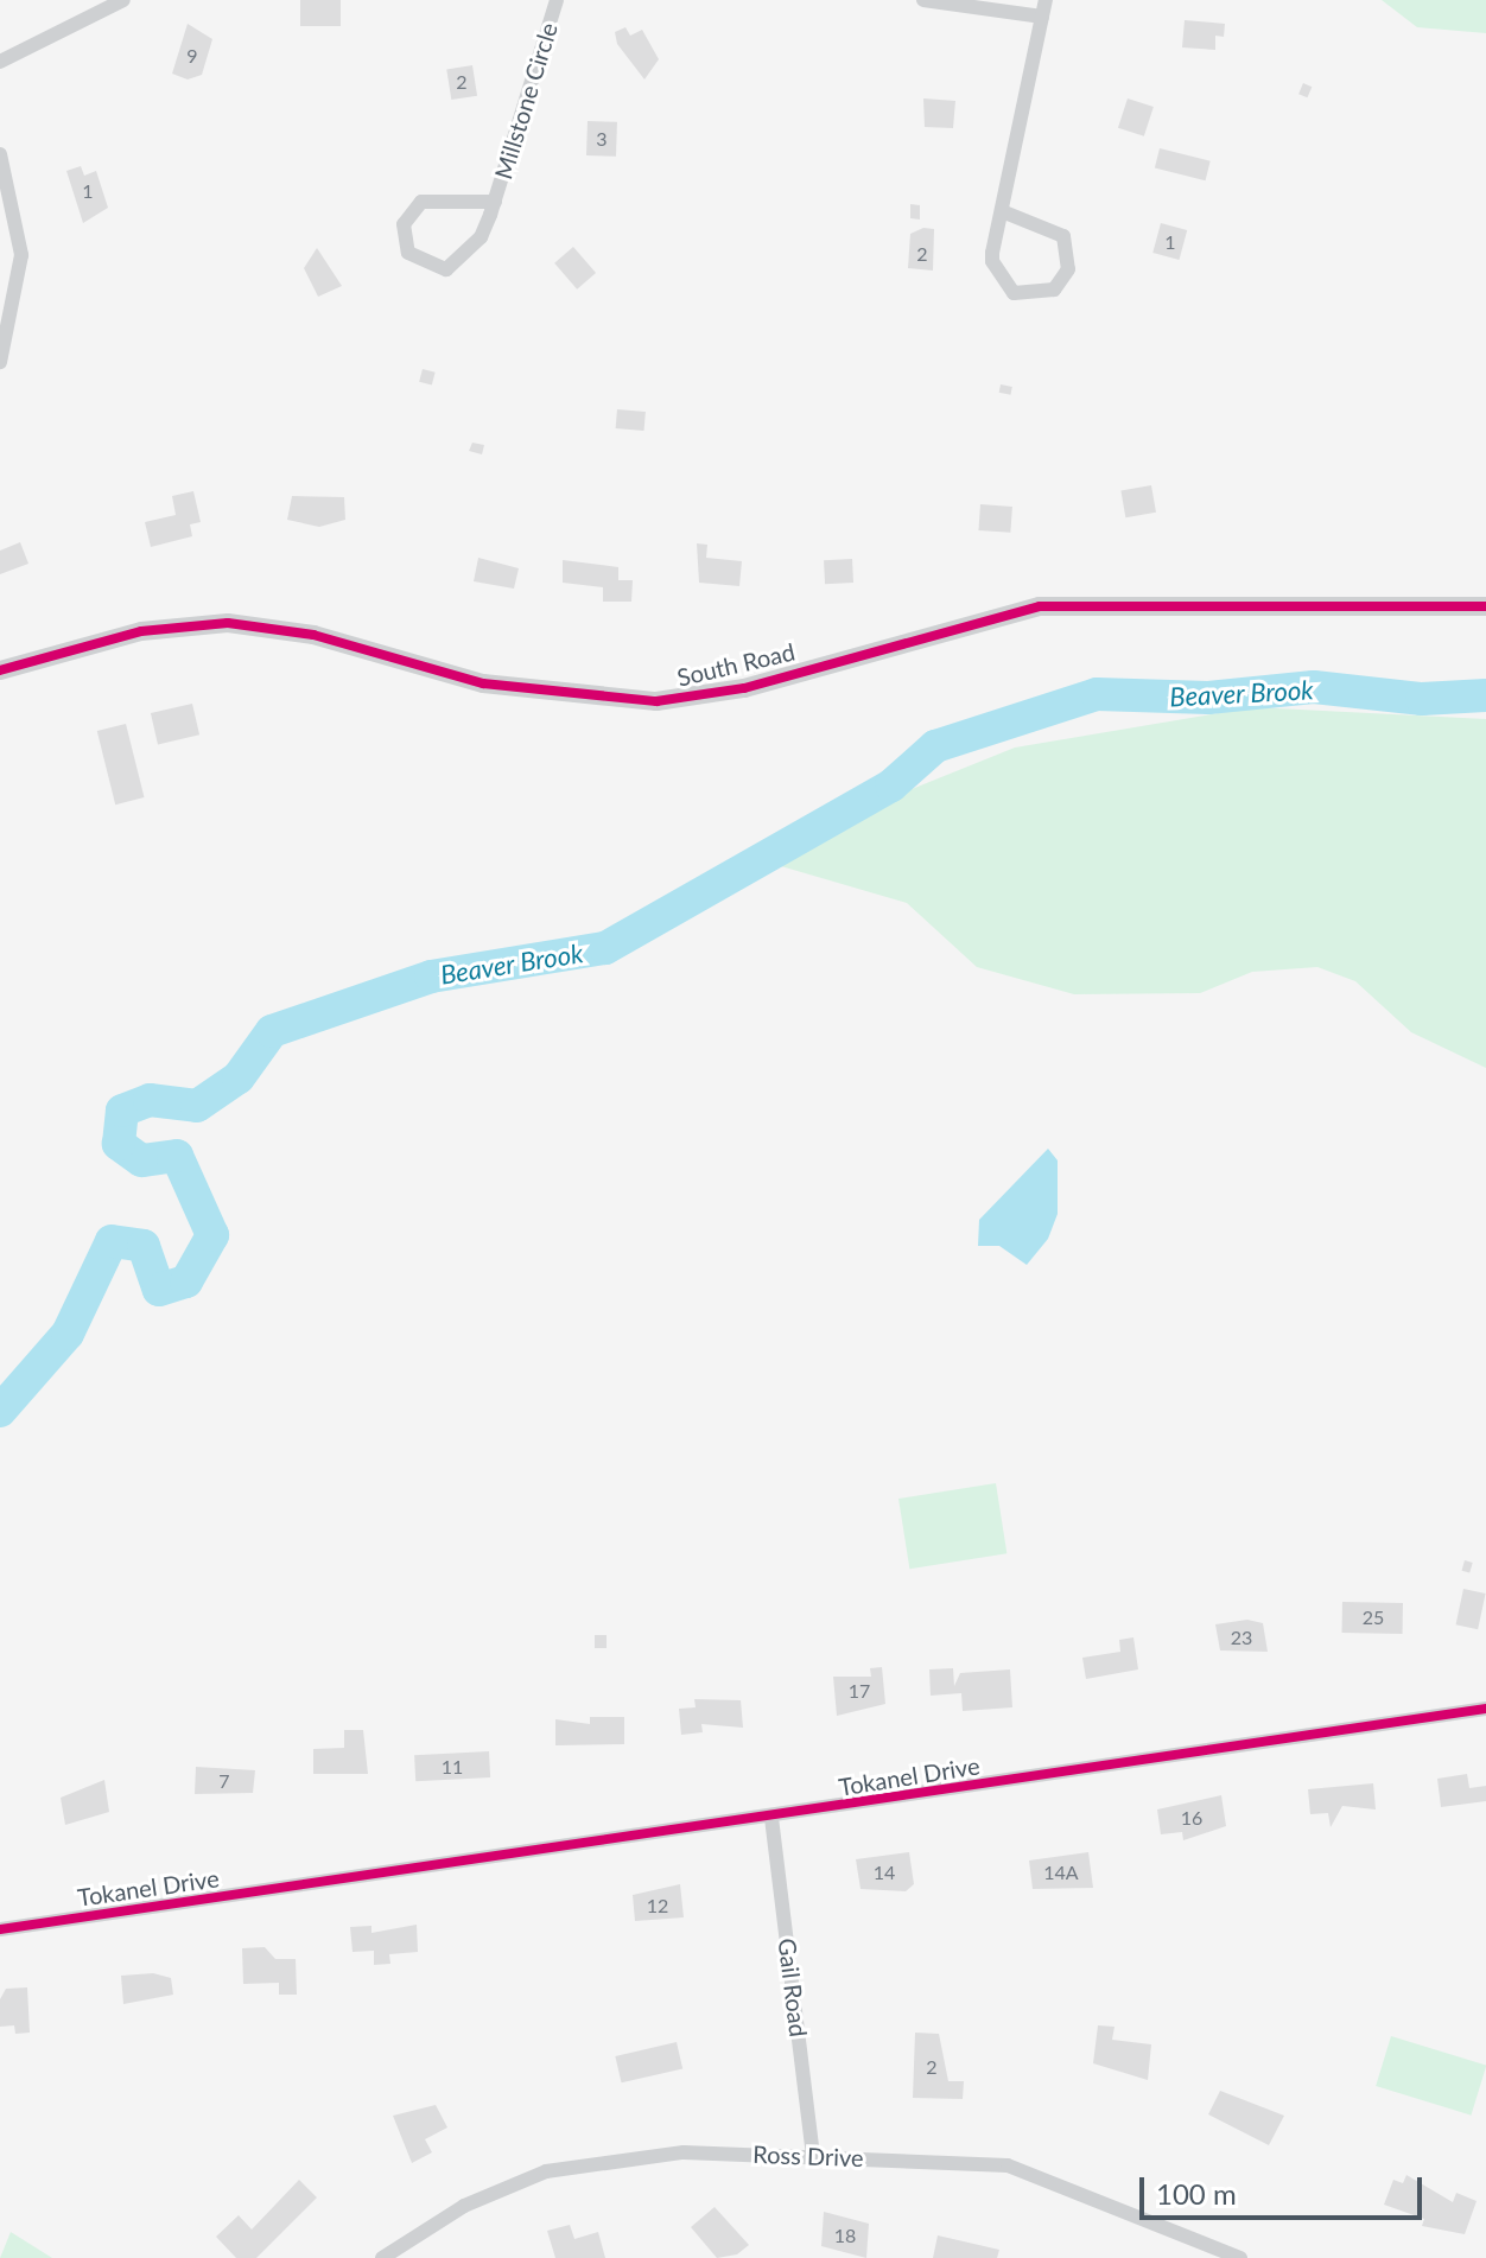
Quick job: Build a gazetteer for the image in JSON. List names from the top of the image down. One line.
{"streets":{"street":["Millstone Circle","South Road","Tokanel Drive","Gail Road","Ross Drive"]},"crossings":[["Tokanel Drive","Gail Road"],["Gail Road","Ross Drive"]],"water":["Beaver Brook"],"house_numbers":["9","2","3","1","1","2","25","23","17","11","7","16","14","14A","12","2","18"],"scale_bar":"100 m"}
